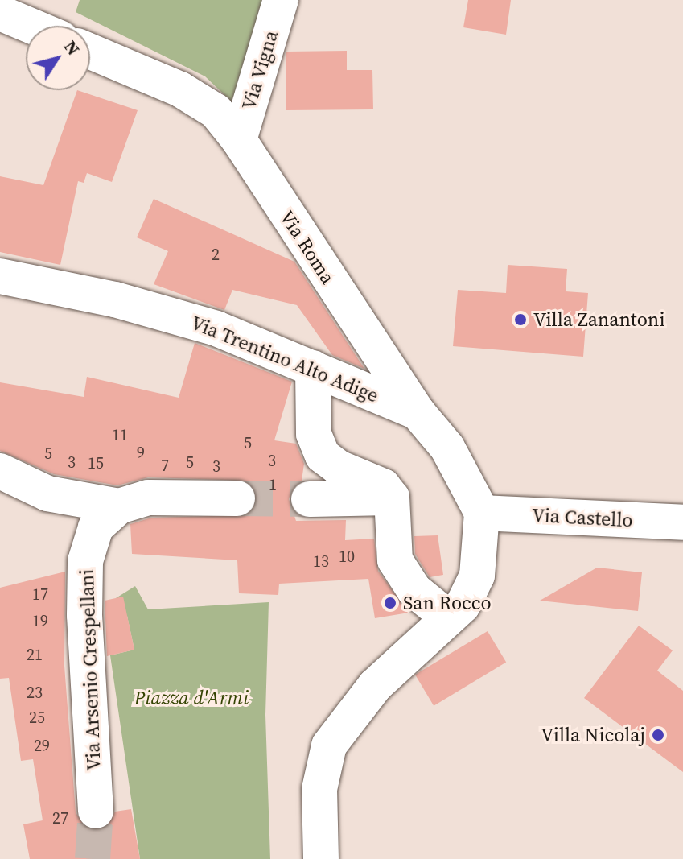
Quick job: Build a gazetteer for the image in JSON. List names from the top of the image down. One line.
{"streets":{"street":["Via Vigna","Via Roma","Via Trentino Alto Adige","Via Castello","Via Arsenio Crespellani"]},"crossings":[["Via Vigna","Via Roma"],["Via Roma","Via Trentino Alto Adige"],["Via Roma","Via Castello"]],"parks":["Piazza d'Armi"],"places":["Villa Zanantoni","San Rocco","Villa Nicolaj"],"house_numbers":["2","11","5","9","5","3","3","5","15","7","3","1","10","13","17","19","21","23","25","29","27"],"north":"top right"}
